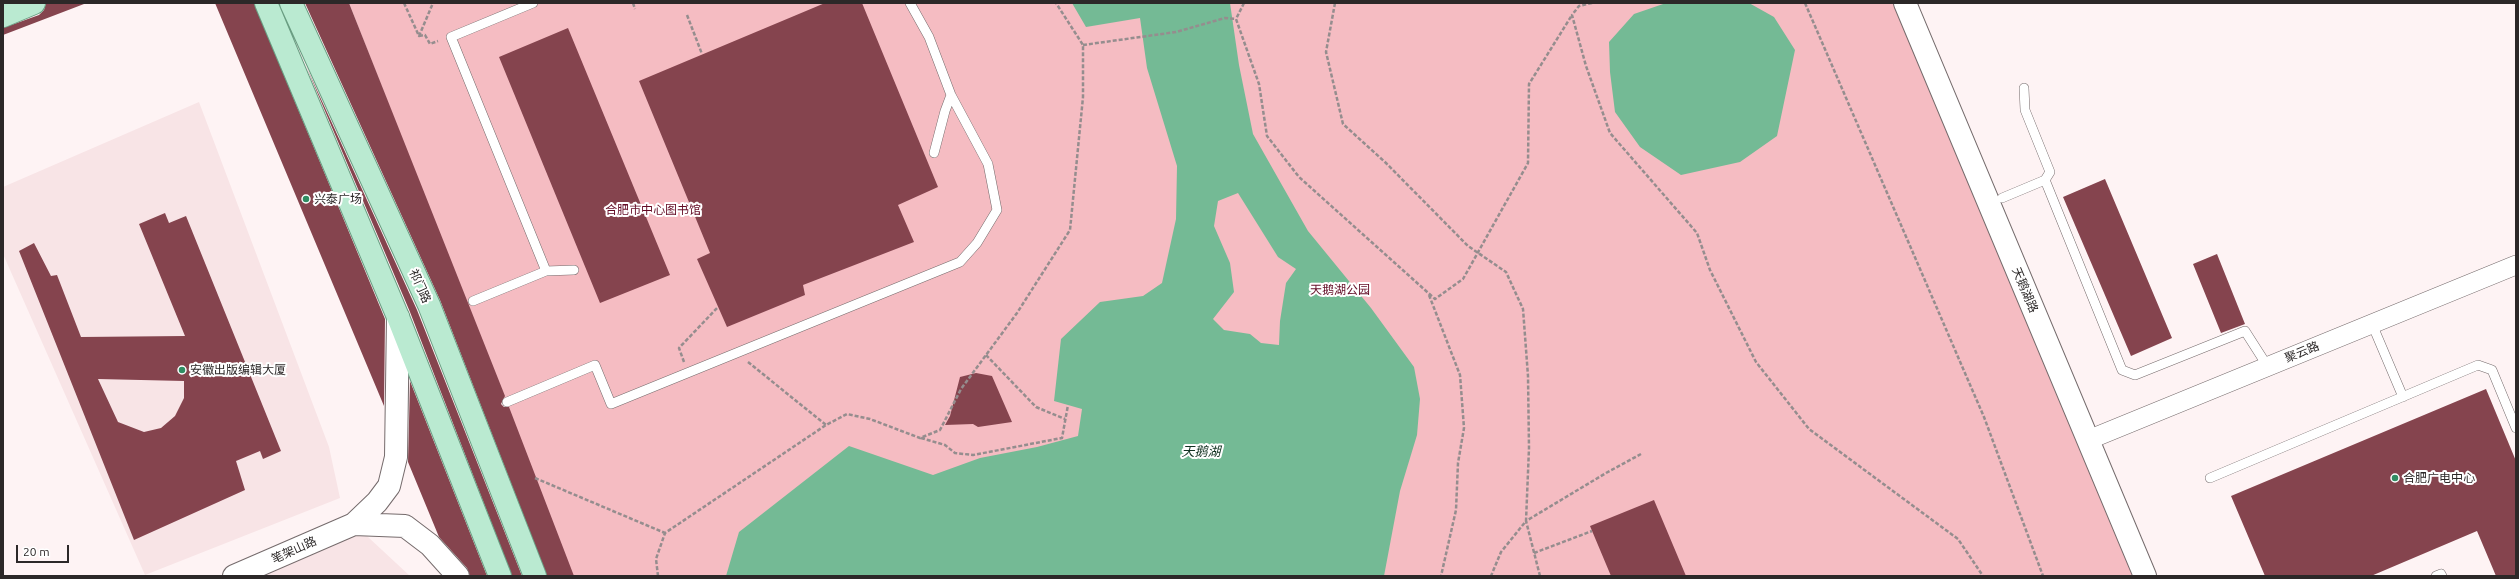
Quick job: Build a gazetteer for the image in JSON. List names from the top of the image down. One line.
{"streets":{"main road":["祁门路"],"street":["天鹅湖路","聚云路","笔架山路"]},"crossings":[["天鹅湖路","聚云路"]],"water":["天鹅湖"],"parks":["合肥市中心图书馆","天鹅湖公园"],"places":["兴泰广场","安徽出版编辑大厦","合肥广电中心"],"scale_bar":"20 m"}
